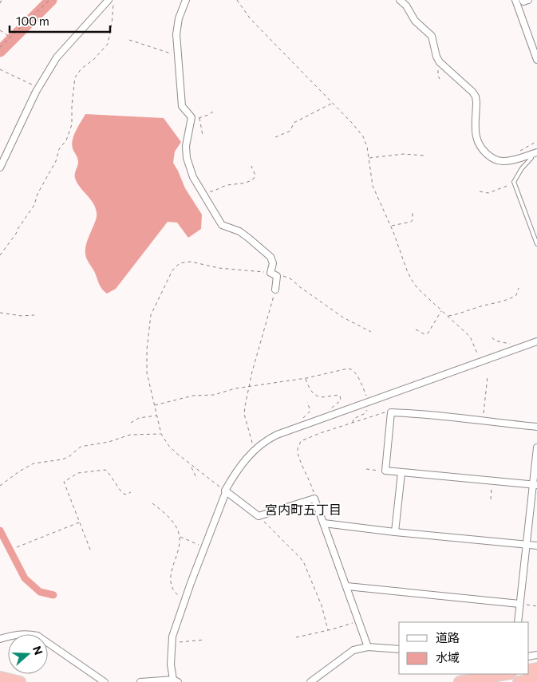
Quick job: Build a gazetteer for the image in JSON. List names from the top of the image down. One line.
{"districts":["宮内町五丁目"],"legend":["道路","水域"],"scale_bar":"100 m","north":"right"}
